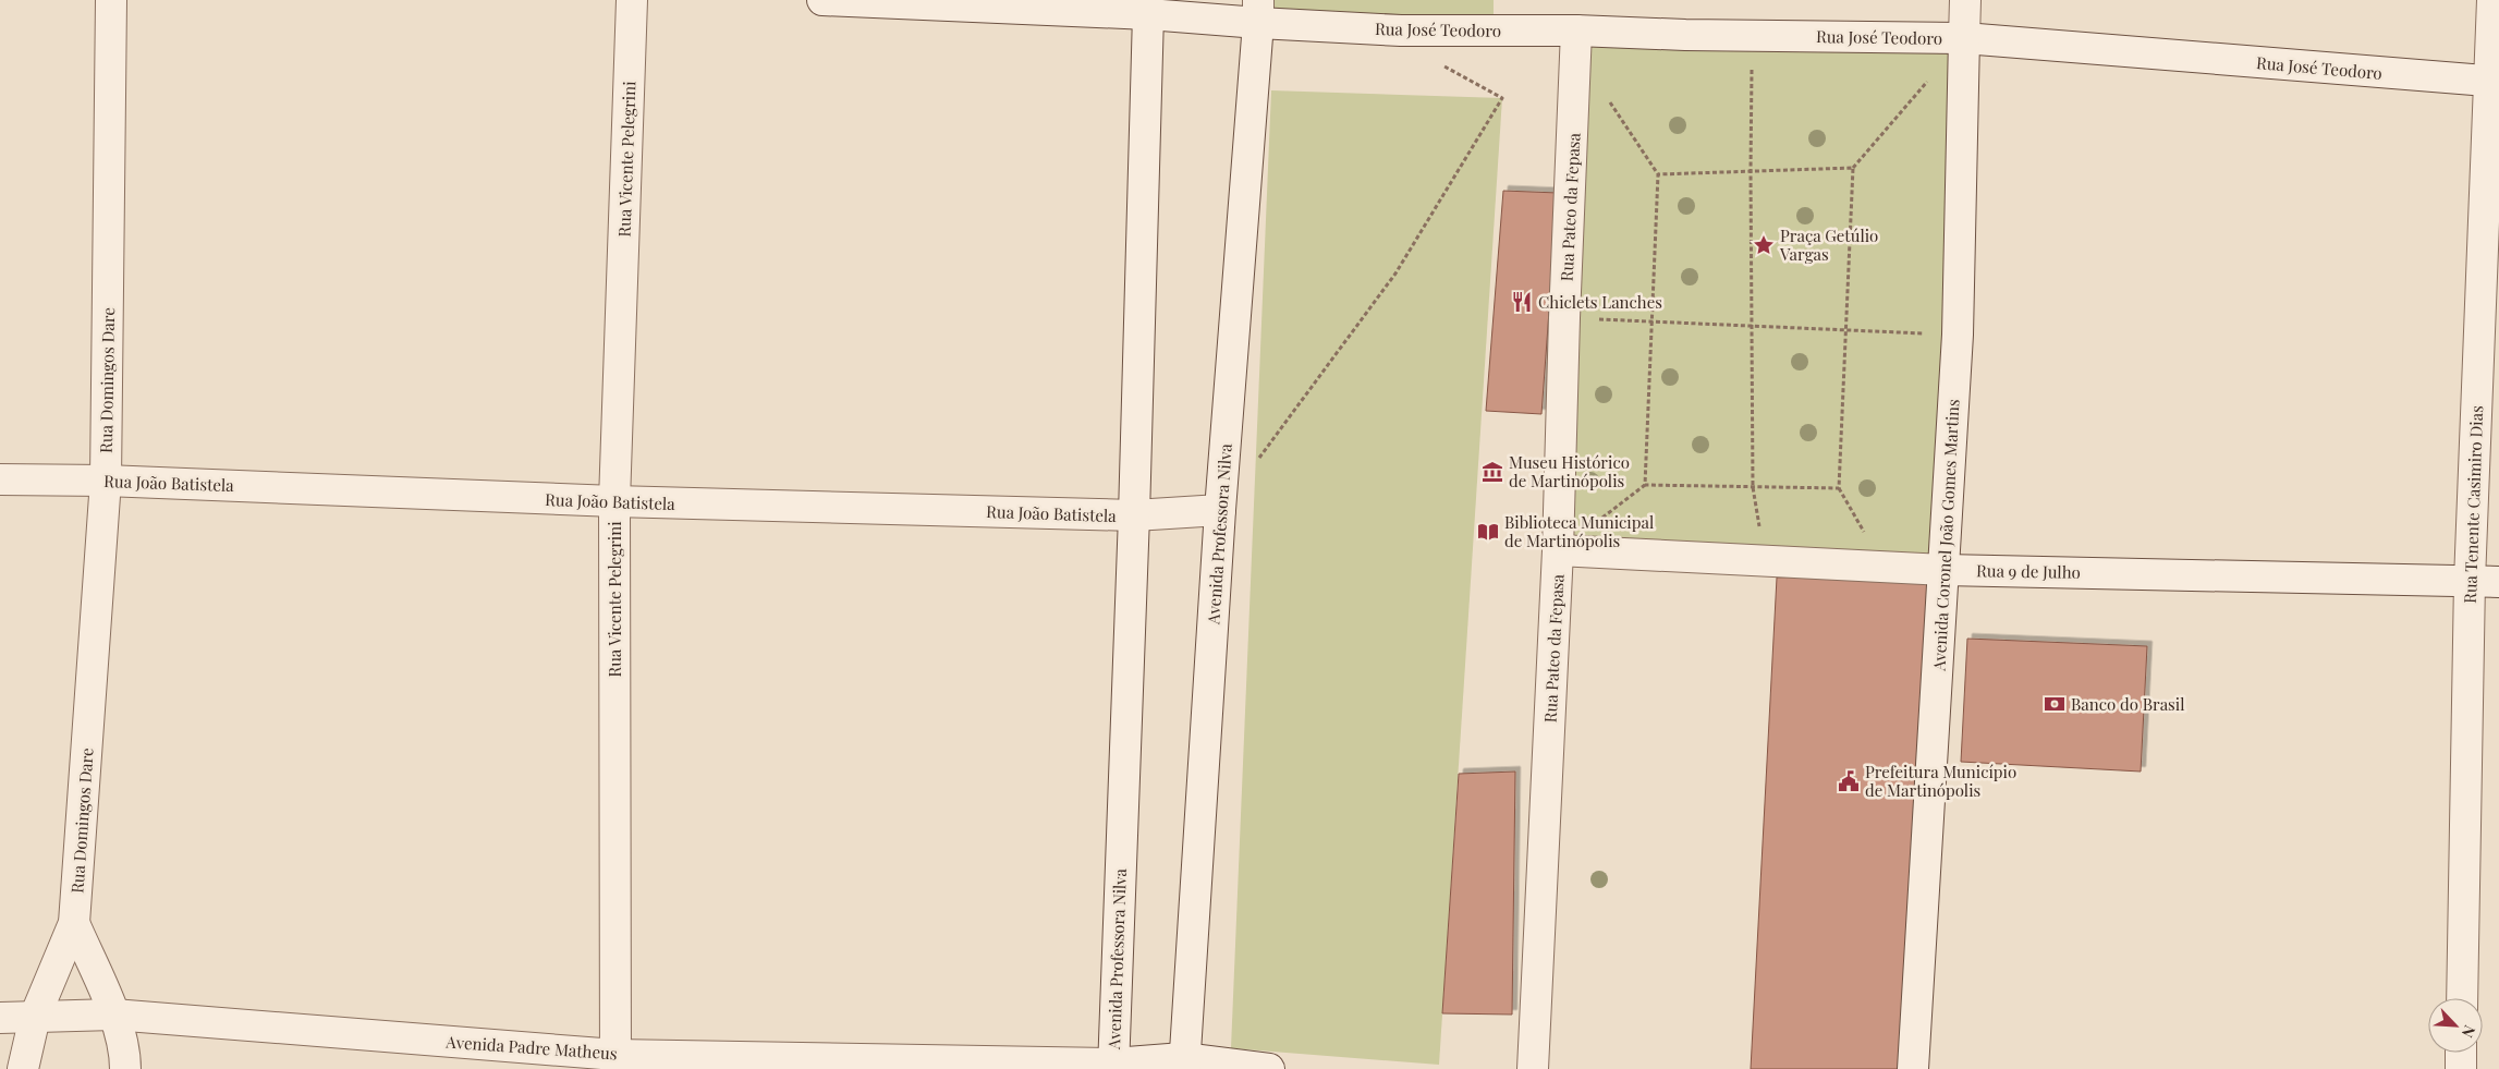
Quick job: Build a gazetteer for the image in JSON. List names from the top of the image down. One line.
{"streets":{"street":["Rua José Teodoro","Rua Vicente Pelegrini","Rua Pateo da Fepasa","Rua Domingos Dare","Rua João Batistela","Rua Tenente Casimiro Dias","Avenida Professora Nilva","Avenida Coronel João Gomes Martins","Rua 9 de Julho","Avenida Padre Matheus"]},"crossings":[["Rua José Teodoro","Rua Pateo da Fepasa"],["Rua José Teodoro","Rua Tenente Casimiro Dias"],["Rua José Teodoro","Avenida Professora Nilva"],["Rua José Teodoro","Avenida Coronel João Gomes Martins"],["Rua Vicente Pelegrini","Rua João Batistela"],["Rua Vicente Pelegrini","Avenida Padre Matheus"],["Rua Pateo da Fepasa","Rua 9 de Julho"],["Rua Domingos Dare","Rua João Batistela"],["Rua Domingos Dare","Avenida Padre Matheus"],["Rua João Batistela","Avenida Professora Nilva"],["Rua Tenente Casimiro Dias","Rua 9 de Julho"],["Avenida Professora Nilva","Avenida Padre Matheus"],["Avenida Coronel João Gomes Martins","Rua 9 de Julho"]],"places":{"place":["Praça Getúlio Vargas"],"restaurant":["Chiclets Lanches"],"museum":["Museu Histórico de Martinópolis"],"library":["Biblioteca Municipal de Martinópolis"],"bank":["Banco do Brasil"],"public building":["Prefeitura Município de Martinópolis"]},"north":"bottom right"}
